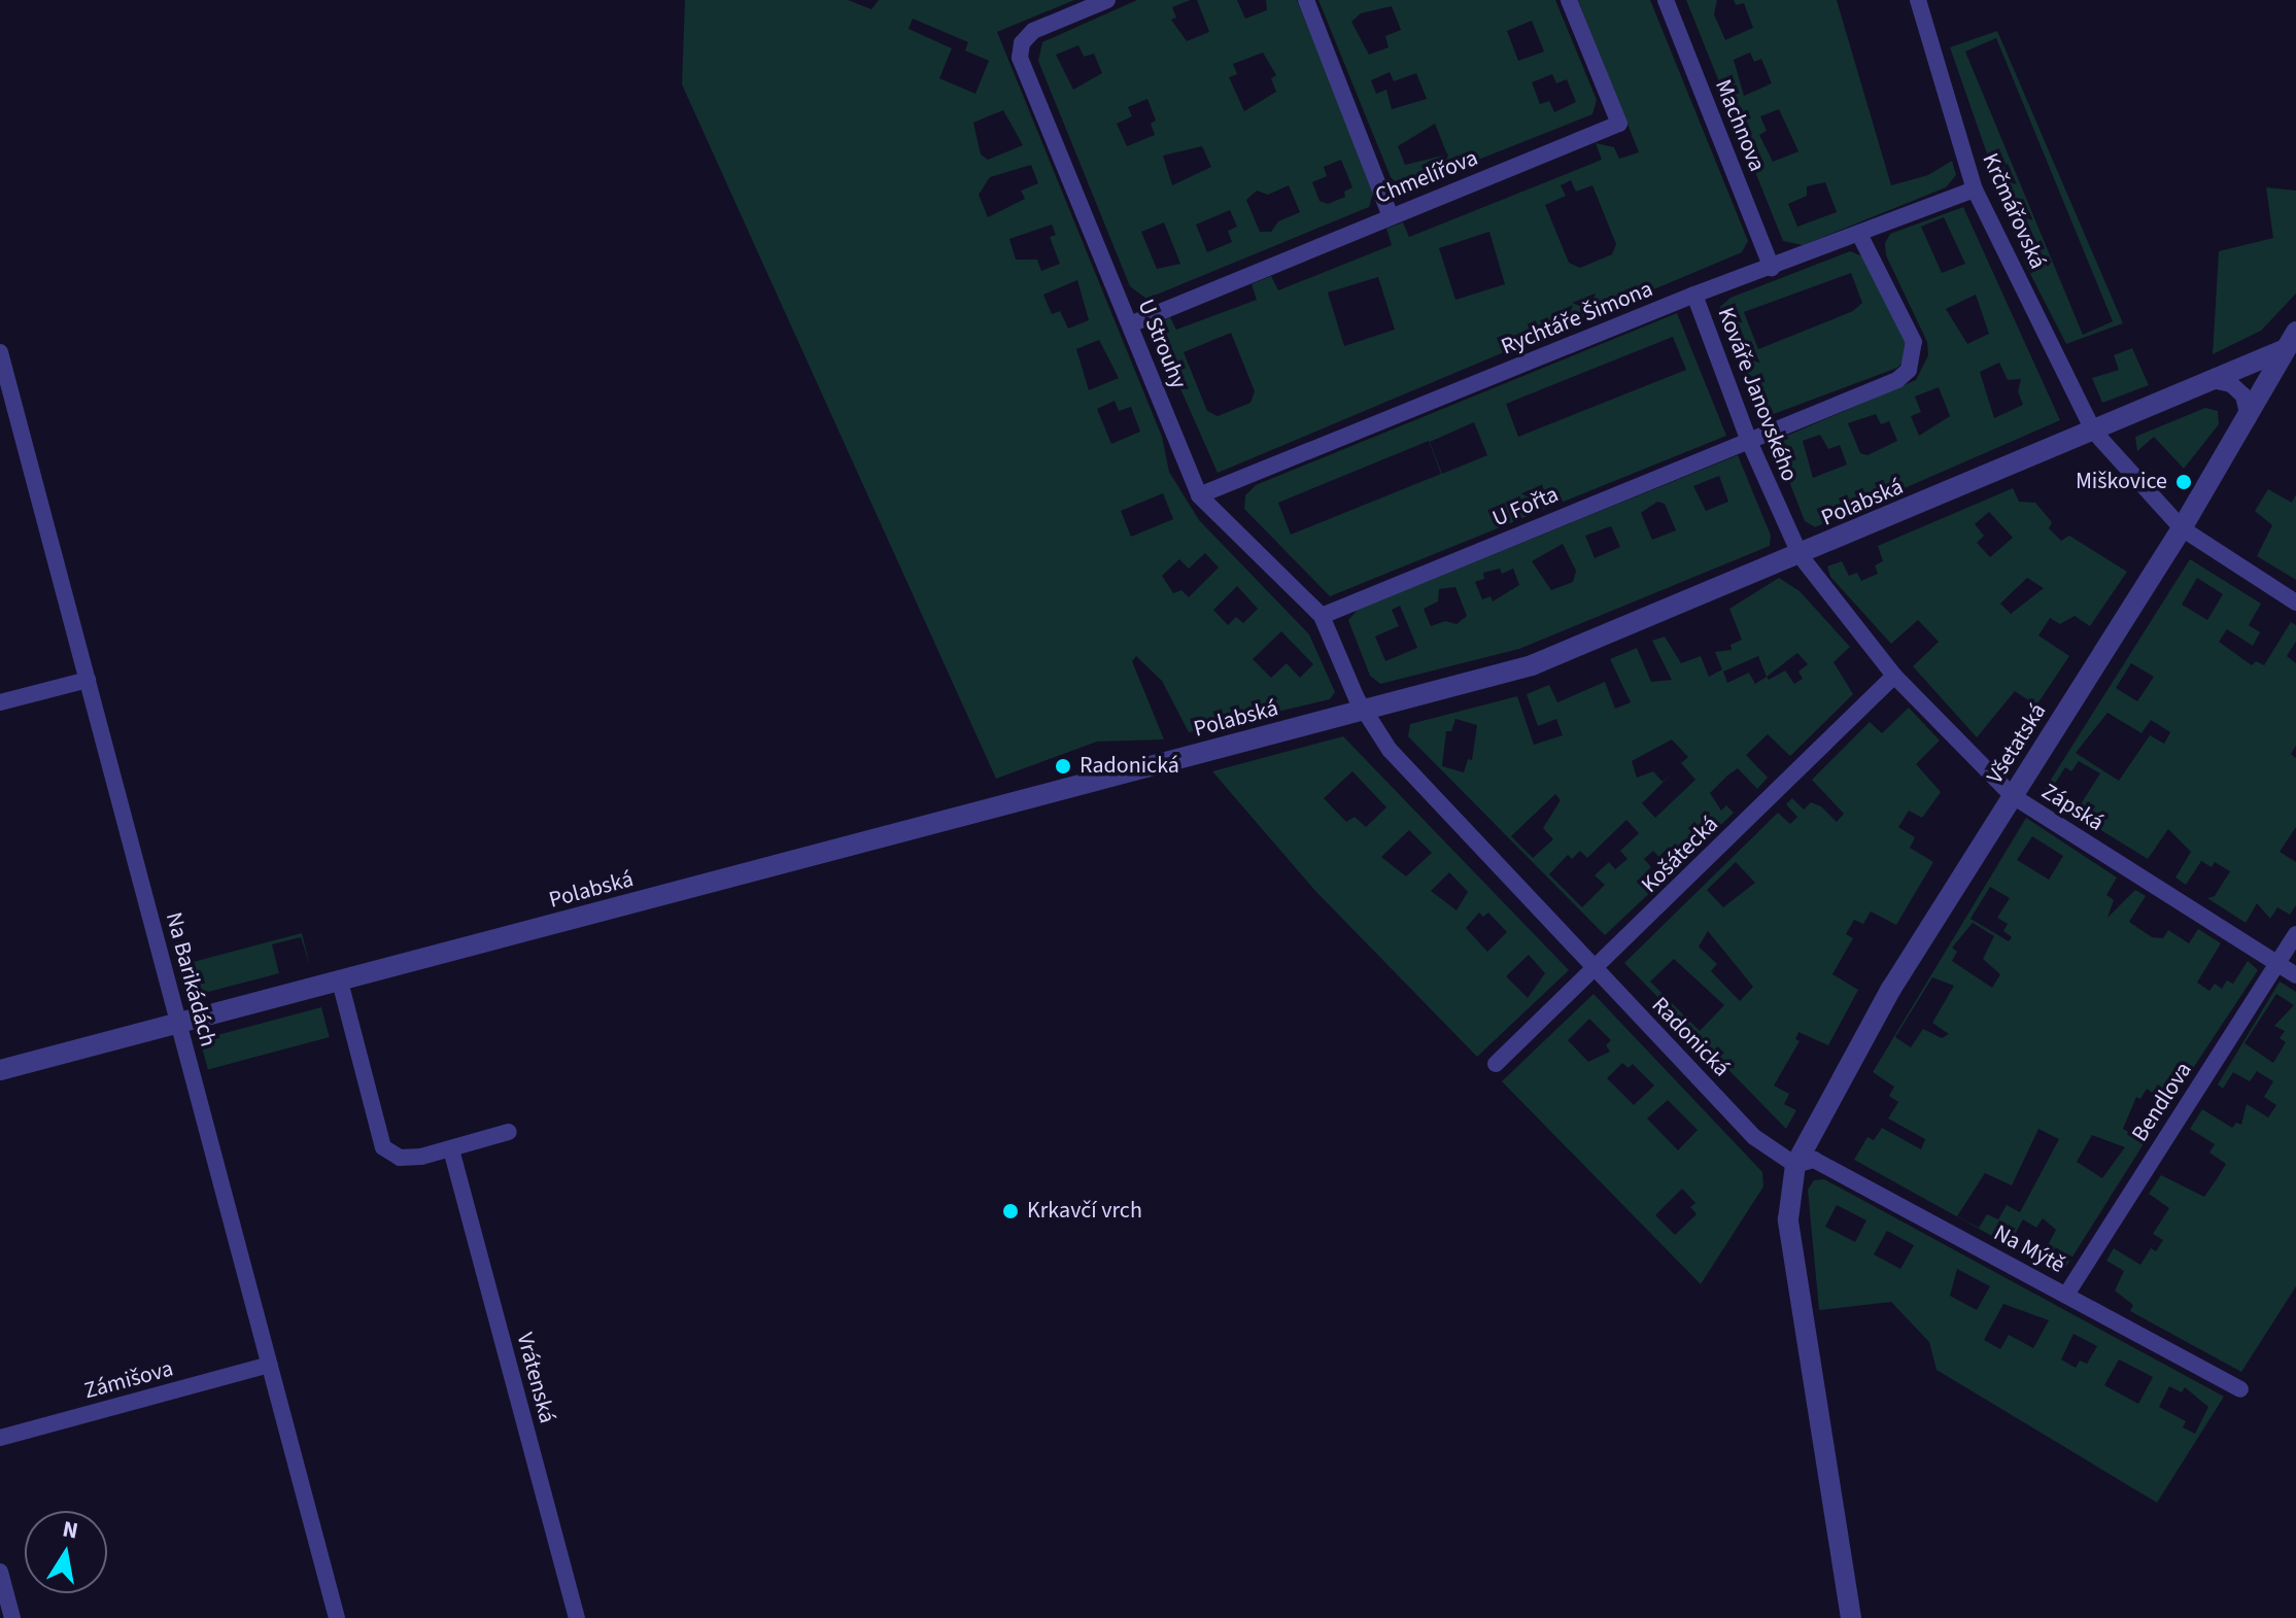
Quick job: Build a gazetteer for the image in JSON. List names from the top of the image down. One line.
{"streets":{"street":["Machnova","Chmelířova","Krčmářovská","Rychtáře Šimona","U Strouhy","Kováře Janovského","Polabská","U Fořta","Všetatská","Zápská","Košátecká","Na Barikádách","Radonická","Bendlova","Na Mýtě","Vrátenská","Zámišova"]},"crossings":[["Machnova","Rychtáře Šimona"],["Chmelířova","U Strouhy"],["Krčmářovská","Rychtáře Šimona"],["Krčmářovská","Polabská"],["Krčmářovská","Všetatská"],["Rychtáře Šimona","U Strouhy"],["Rychtáře Šimona","Kováře Janovského"],["U Strouhy","Polabská"],["U Strouhy","U Fořta"],["U Strouhy","Radonická"],["Kováře Janovského","Polabská"],["Kováře Janovského","U Fořta"],["Kováře Janovského","Zápská"],["Polabská","Všetatská"],["Polabská","Zápská"],["Polabská","Na Barikádách"],["Polabská","Radonická"],["Všetatská","Zápská"],["Všetatská","Radonická"],["Všetatská","Na Mýtě"],["Zápská","Košátecká"],["Zápská","Bendlova"],["Košátecká","Radonická"],["Na Barikádách","Zámišova"],["Radonická","Na Mýtě"],["Bendlova","Na Mýtě"]],"places":["Miškovice","Radonická","Krkavčí vrch"],"north":"top"}
